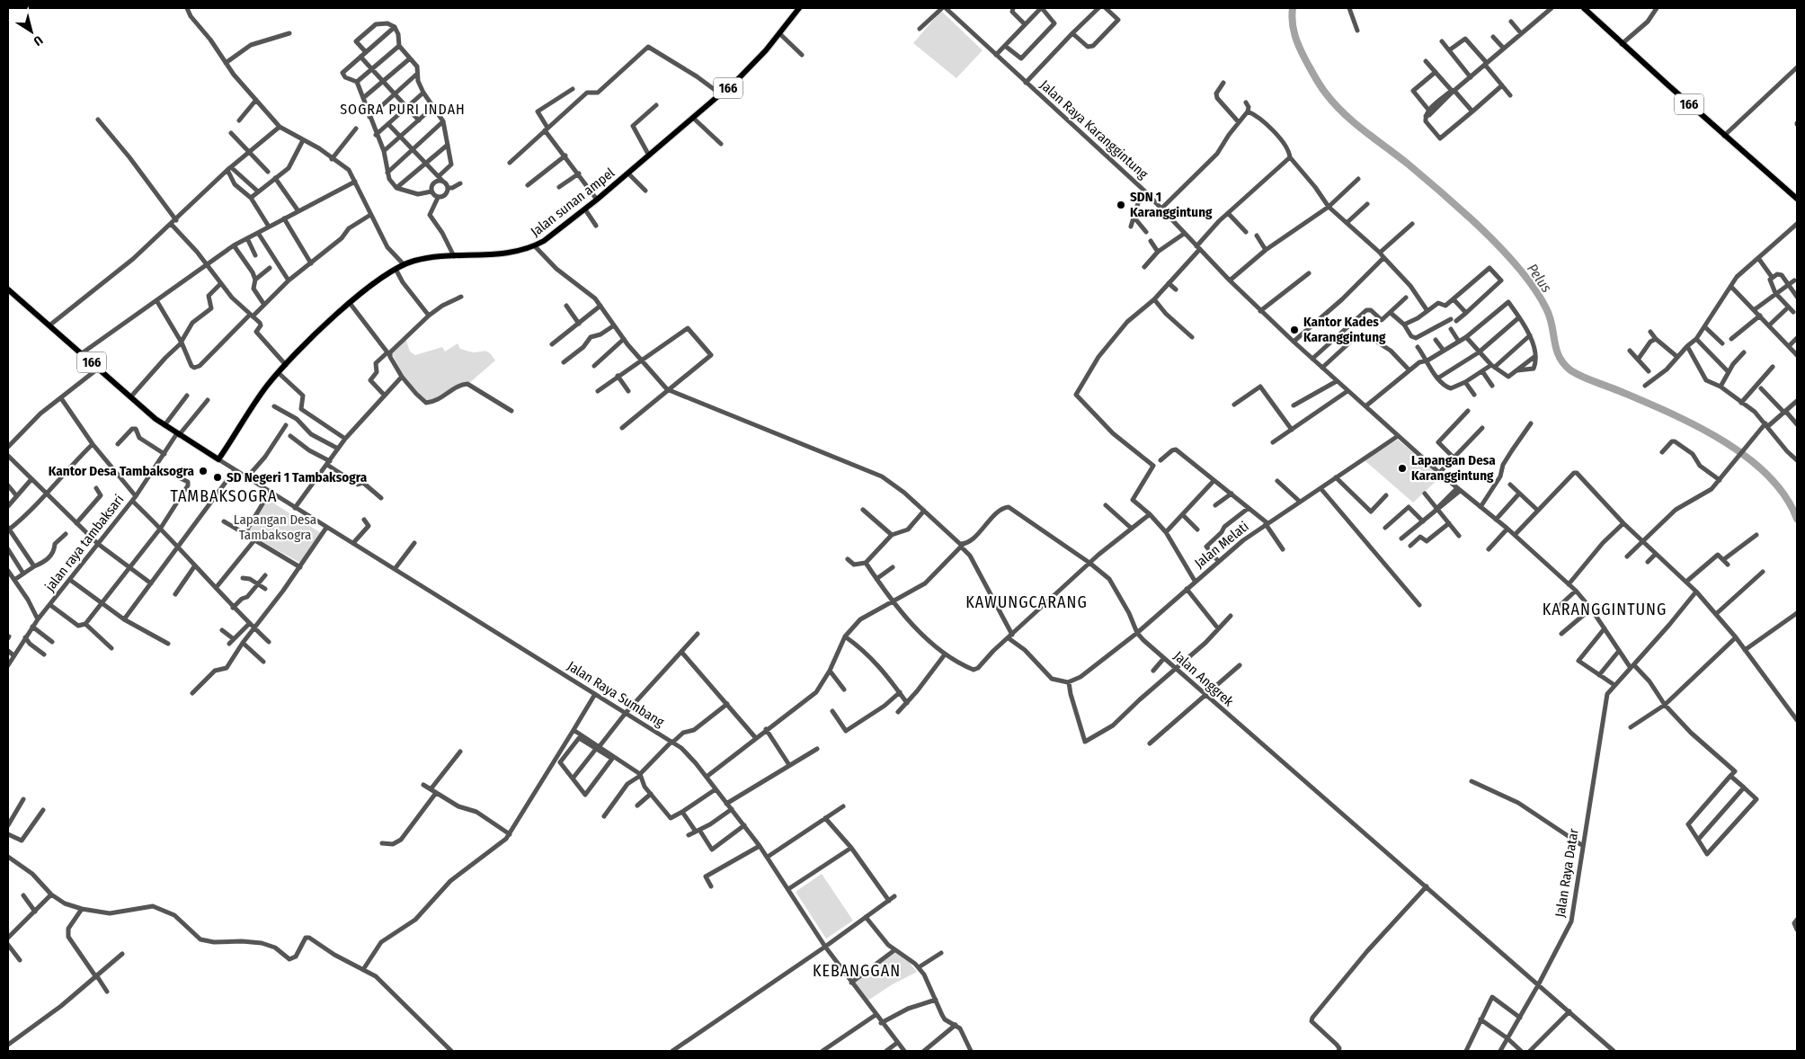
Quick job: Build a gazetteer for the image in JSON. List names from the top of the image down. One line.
{"streets":{"main road":["166","Jalan sunan ampel"],"street":["Jalan Raya Karanggintung","jalan raya tambaksari","Jalan Melati","Jalan Anggrek","Jalan Raya Sumbang","Jalan Raya Datar"]},"crossings":[["166","Jalan sunan ampel"],["166","jalan raya tambaksari"],["166","Jalan Raya Sumbang"],["Jalan Raya Karanggintung","Jalan Melati"],["Jalan sunan ampel","Jalan Raya Sumbang"],["Jalan Melati","Jalan Anggrek"],["Jalan Anggrek","Jalan Raya Datar"]],"districts":["SOGRA PURI INDAH","TAMBAKSOGRA","KAWUNGCARANG","KARANGGINTUNG","KEBANGGAN"],"water":["Pelus"],"parks":["Lapangan Desa Tambaksogra"],"places":["SDN 1 Karanggintung","Kantor Kades Karanggintung","Lapangan Desa Karanggintung","Kantor Desa Tambaksogra","SD Negeri 1 Tambaksogra"],"north":"bottom right"}
